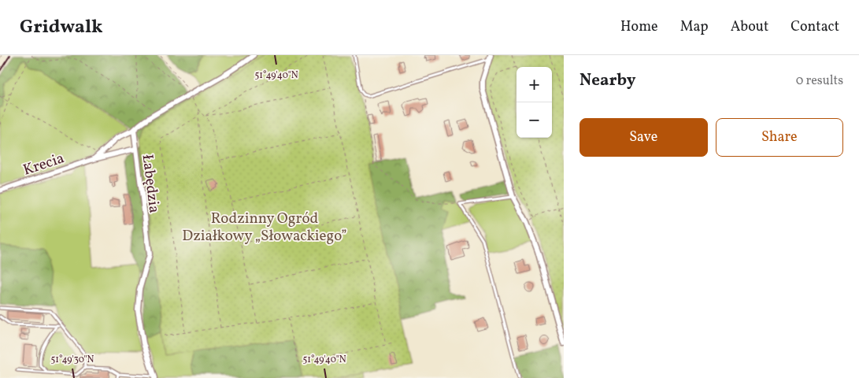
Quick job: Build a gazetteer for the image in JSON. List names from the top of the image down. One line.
{"streets":{"street":["Krecia","Łabędzia"]},"crossings":[["Krecia","Łabędzia"]],"parks":["Rodzinny Ogród Działkowy „Słowackiego”"],"page":{"header":"Gridwalk","nav":["Home","Map","About","Contact"],"heading":["Nearby","0 results"],"map_buttons":["+","−"],"buttons":["Save","Share"]},"coordinates":["51°49'40\"N","51°49'30\"N"]}
